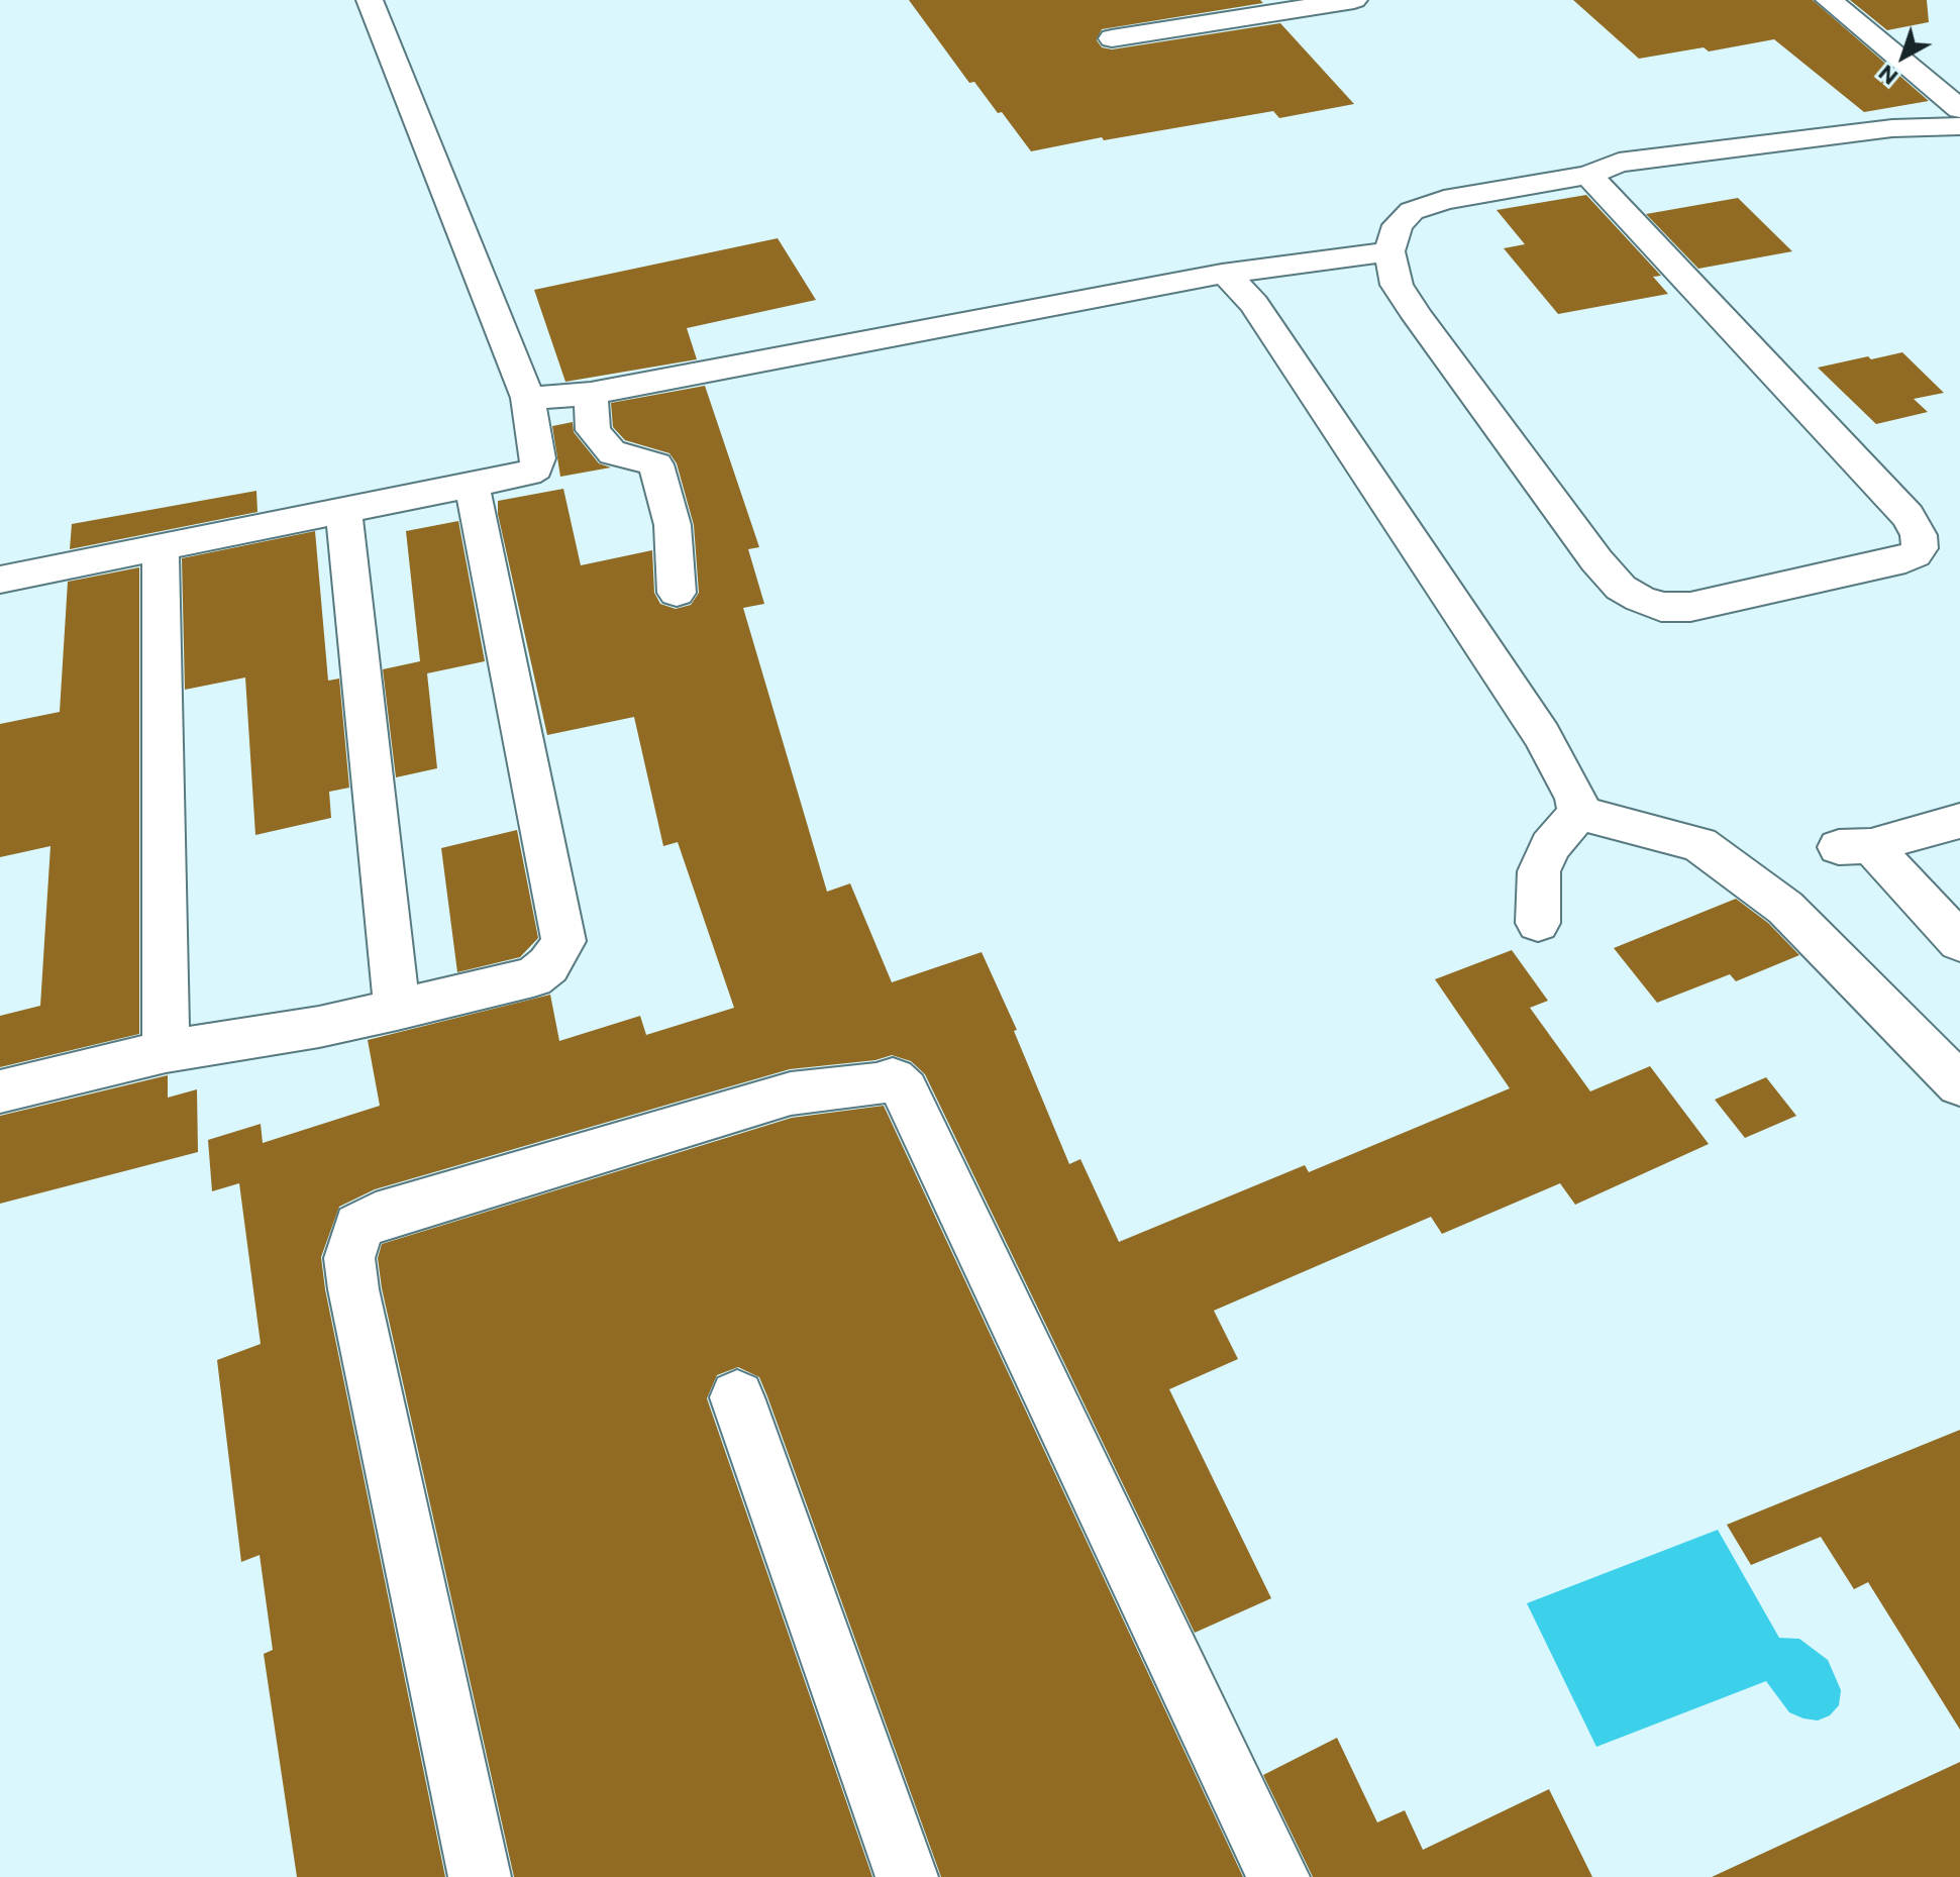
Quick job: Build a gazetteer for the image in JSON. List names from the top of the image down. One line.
{"north":"bottom left"}
